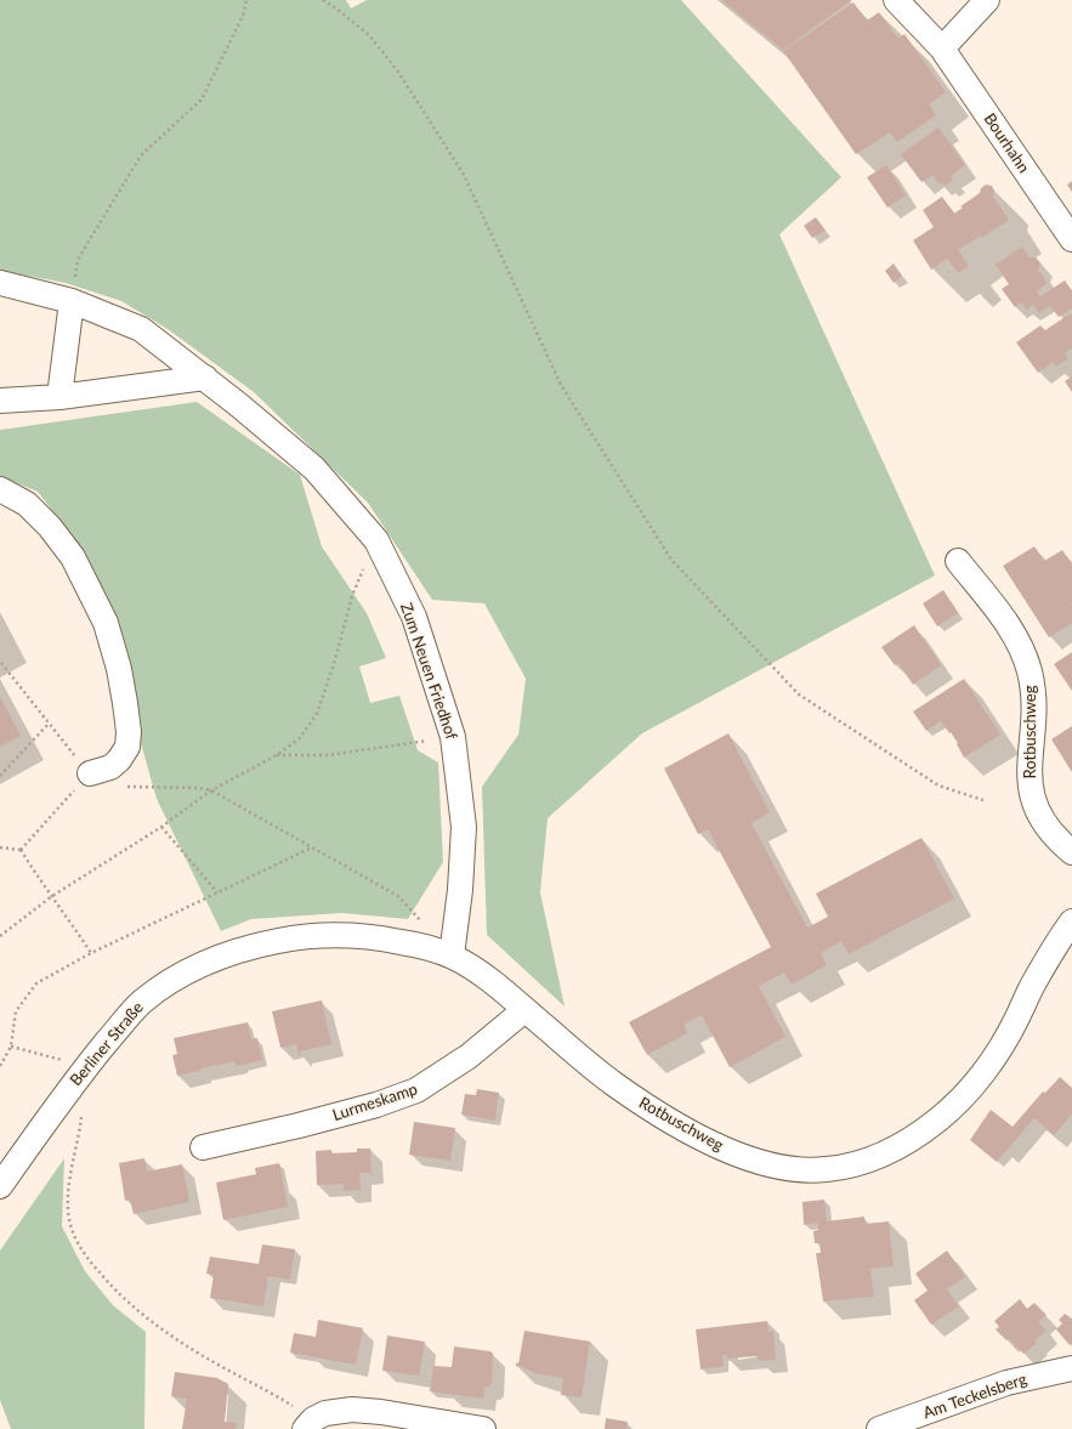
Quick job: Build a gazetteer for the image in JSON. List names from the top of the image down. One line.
{"streets":{"street":["Bourhahn","Zum Neuen Friedhof","Rotbuschweg","Berliner Straße","Lurmeskamp","Am Teckelsberg"]},"crossings":[["Zum Neuen Friedhof","Rotbuschweg"],["Zum Neuen Friedhof","Berliner Straße"],["Rotbuschweg","Berliner Straße"],["Rotbuschweg","Lurmeskamp"]]}
